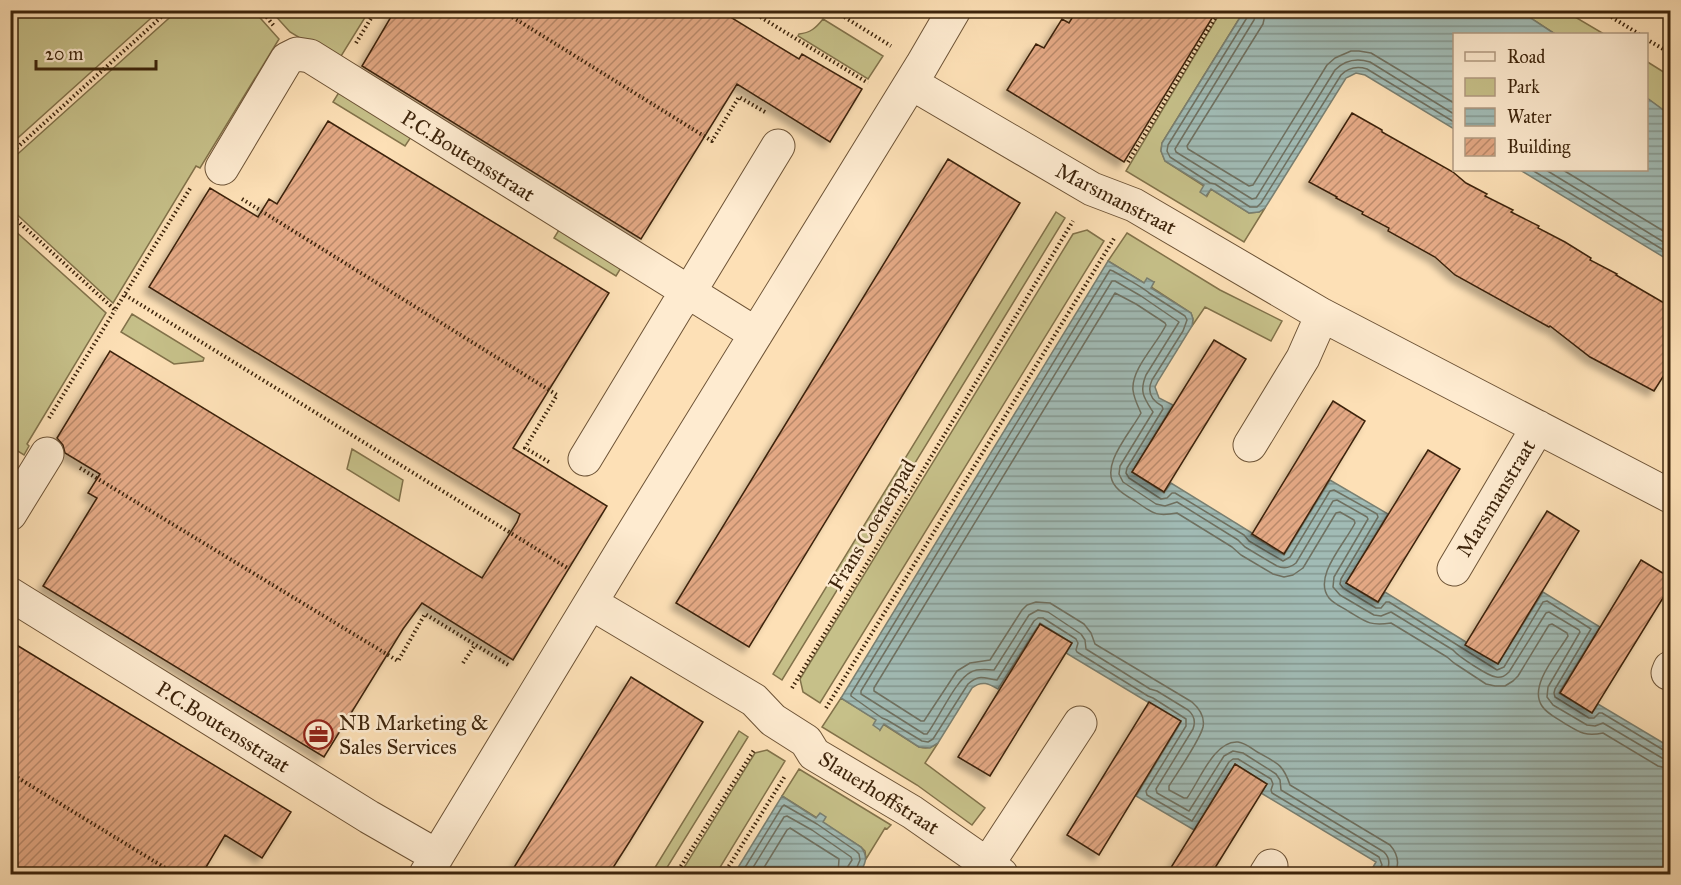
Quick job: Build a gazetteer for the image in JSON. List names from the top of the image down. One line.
{"streets":{"street":["P.C.Boutensstraat","Marsmanstraat","Slauerhoffstraat"],"path":["Frans Coenenpad"]},"crossings":[["P.C.Boutensstraat","Marsmanstraat"],["P.C.Boutensstraat","Slauerhoffstraat"],["Marsmanstraat","Frans Coenenpad"],["Frans Coenenpad","Slauerhoffstraat"]],"places":{"office":["NB Marketing & Sales Services"]},"legend":["Road","Park","Water","Building"],"scale_bar":"20 m"}
